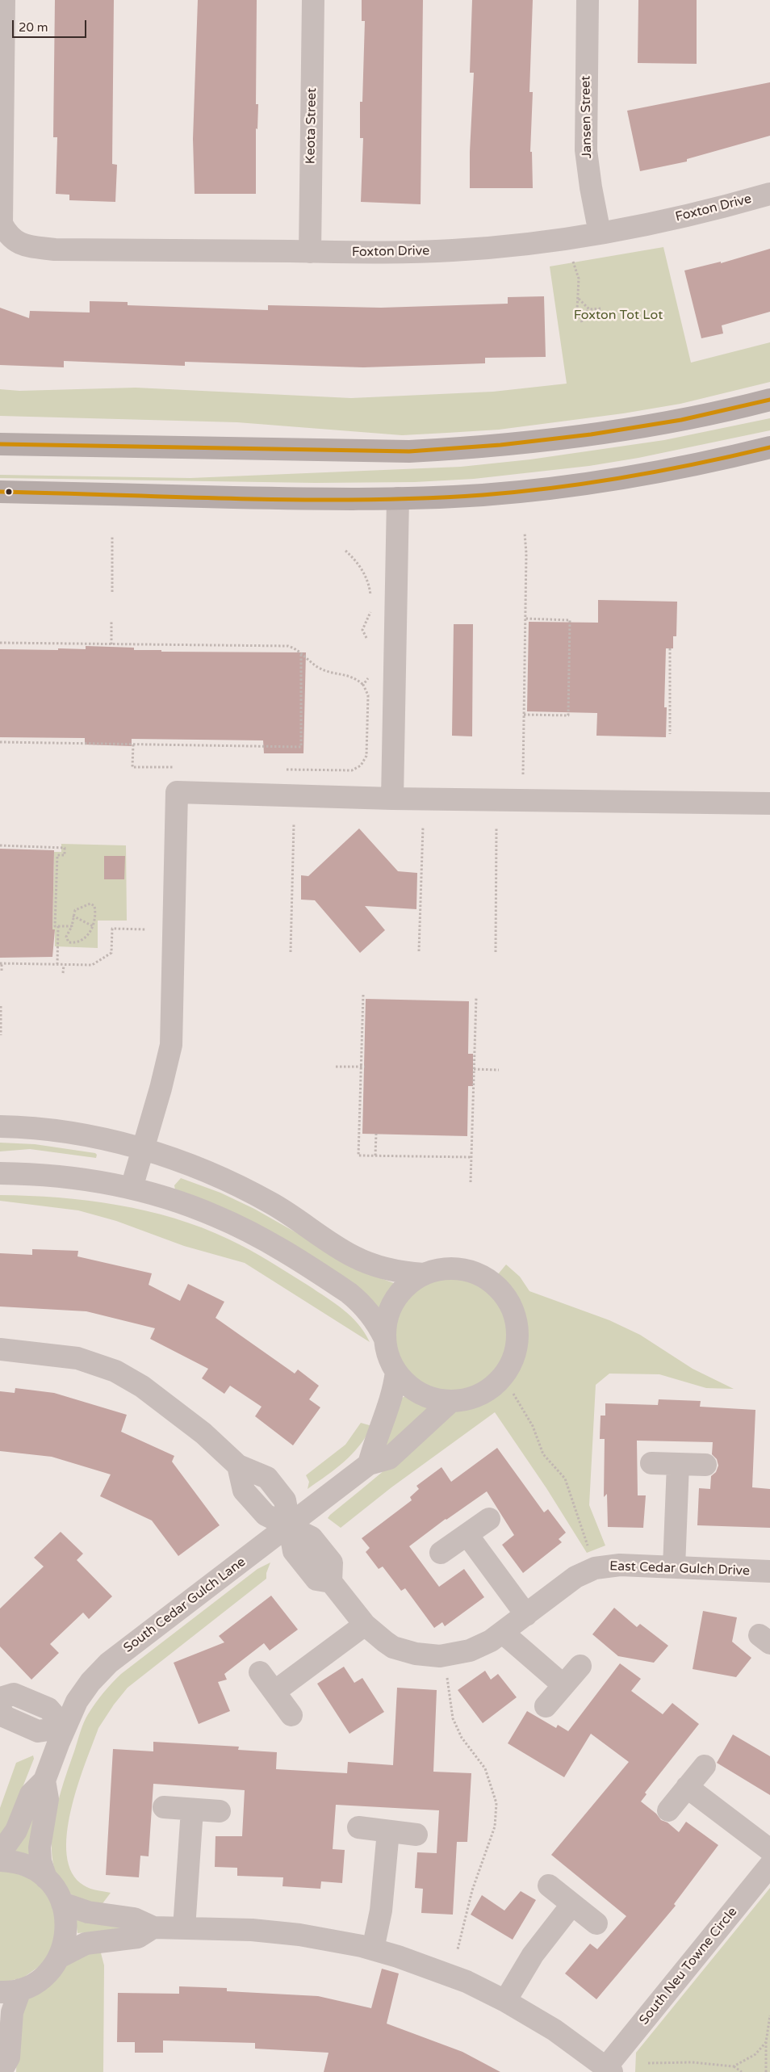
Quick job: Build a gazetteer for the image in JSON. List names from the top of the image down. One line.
{"streets":{"street":["Jansen Street","Keota Street","Foxton Drive","East Cedar Gulch Drive","South Cedar Gulch Lane","South Neu Towne Circle"]},"crossings":[["Jansen Street","Foxton Drive"],["Keota Street","Foxton Drive"],["East Cedar Gulch Drive","South Cedar Gulch Lane"]],"parks":["Foxton Tot Lot"],"scale_bar":"20 m"}
